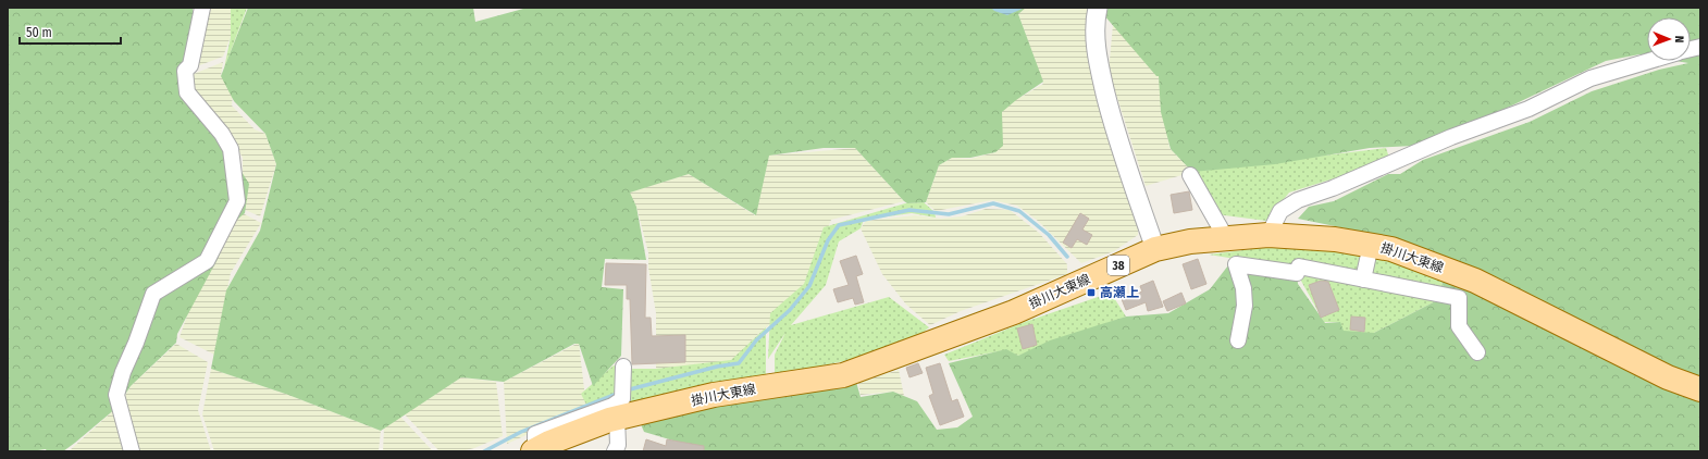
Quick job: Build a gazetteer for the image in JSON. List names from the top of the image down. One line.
{"streets":{"main road":["掛川大東線","38"]},"places":{"transit":["高瀬上"]},"scale_bar":"50 m","north":"right"}
